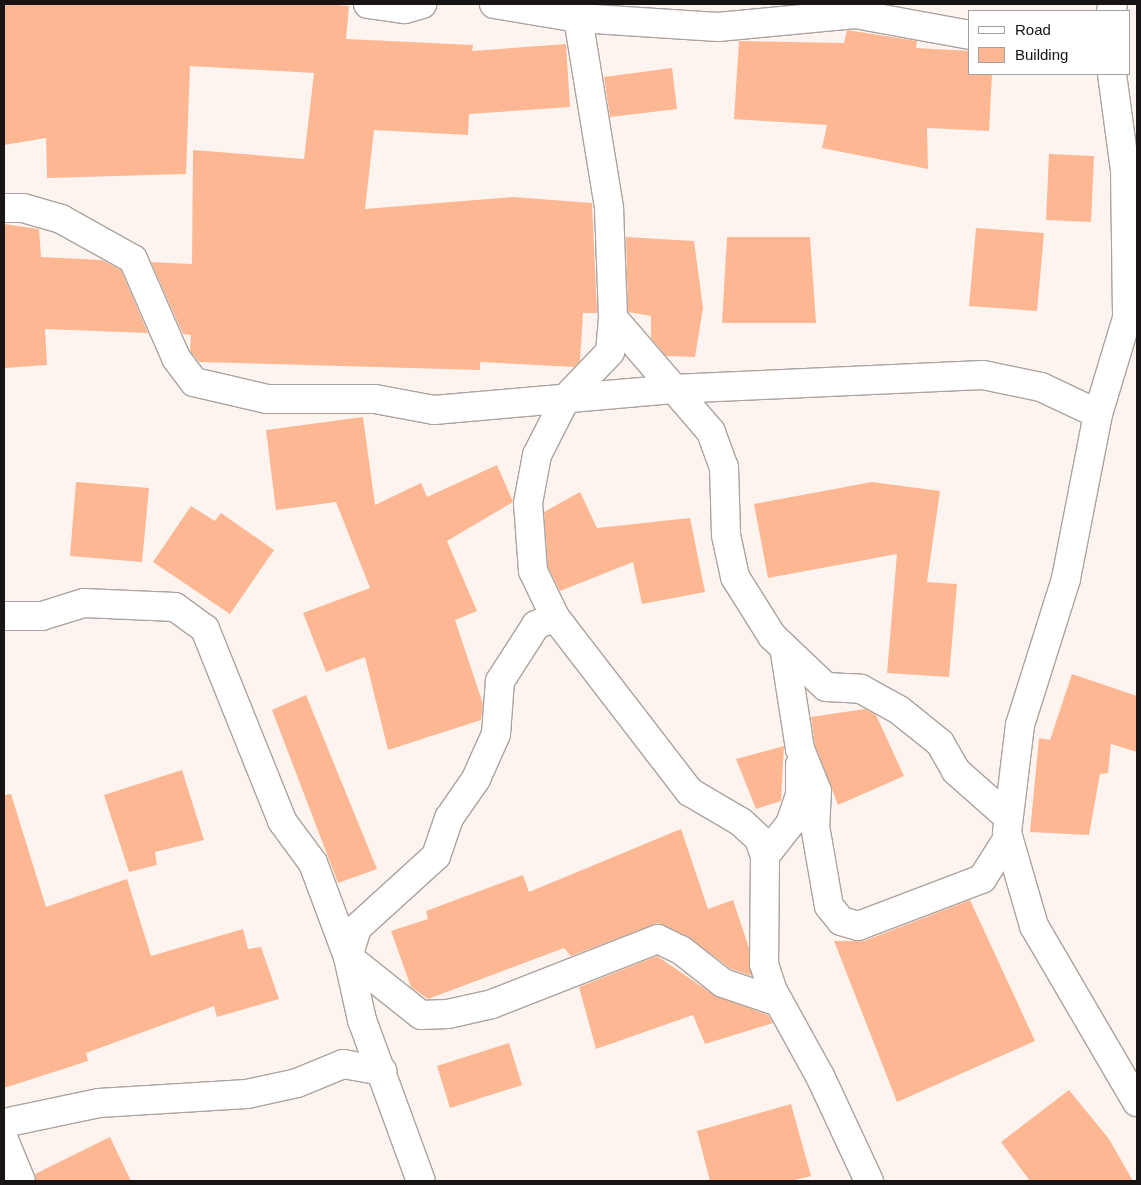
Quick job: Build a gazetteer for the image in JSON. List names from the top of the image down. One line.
{"legend":["Road","Building"]}
